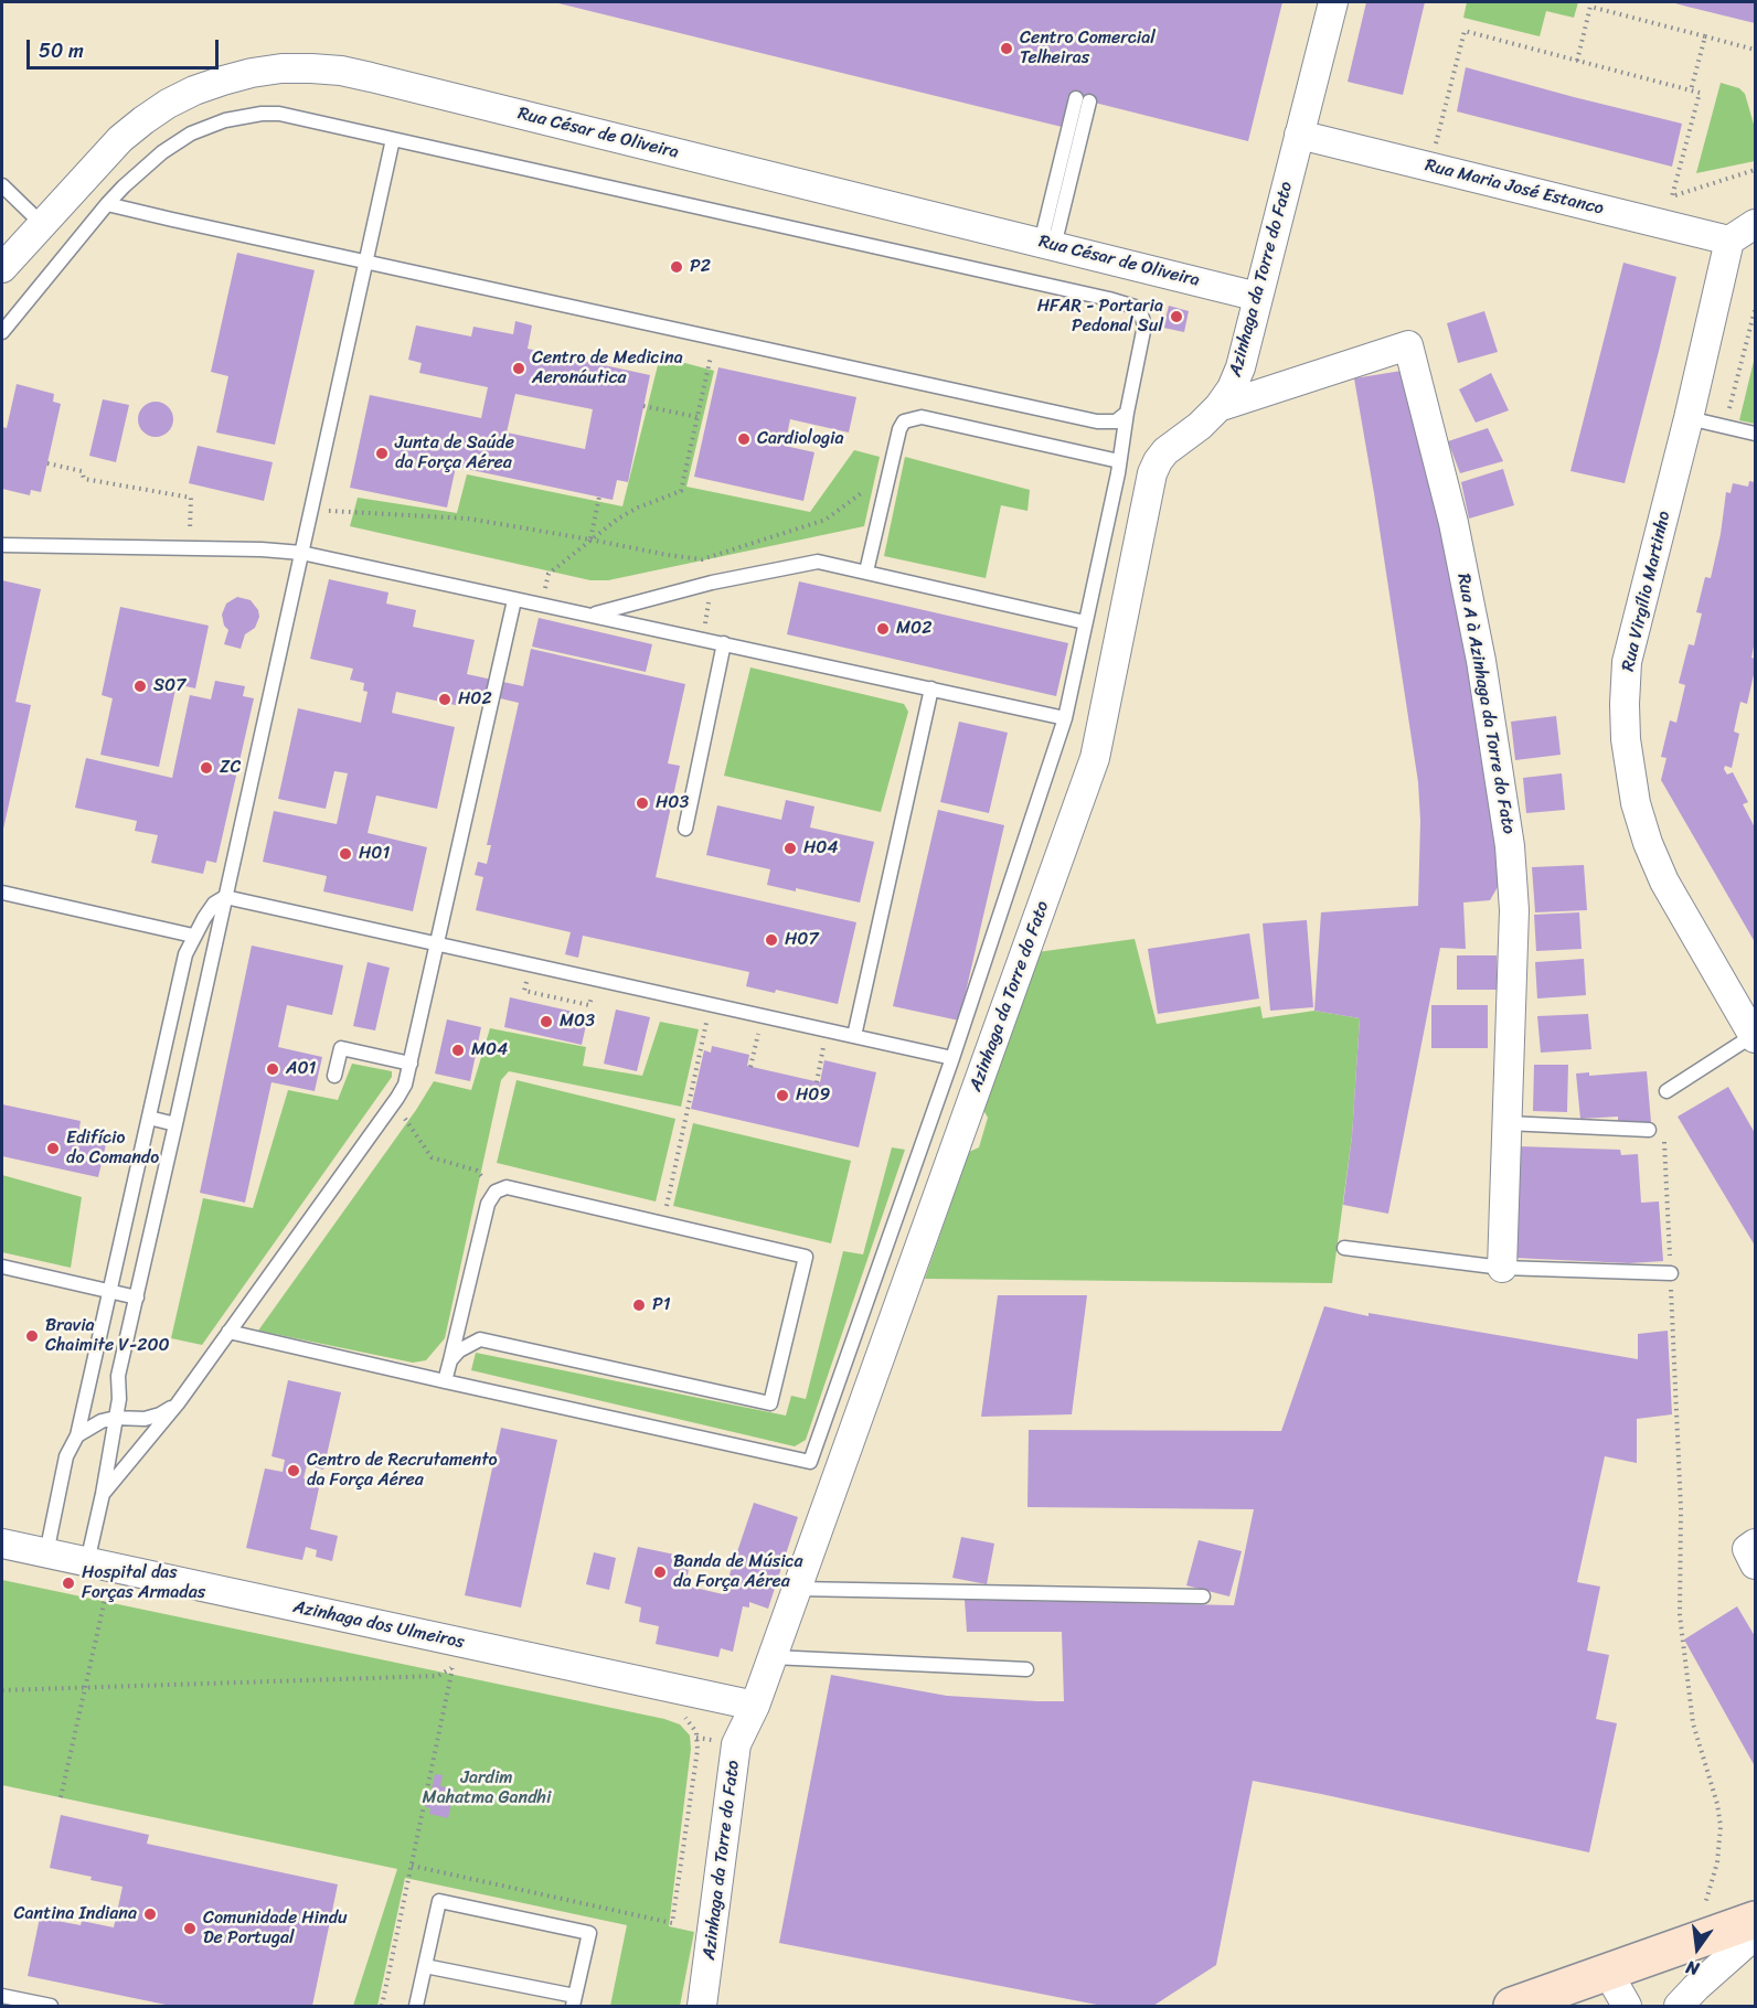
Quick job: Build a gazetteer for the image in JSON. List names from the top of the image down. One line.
{"streets":{"street":["Rua César de Oliveira","Rua Maria José Estanco","Azinhaga da Torre do Fato","Rua Virgílio Martinho","Rua A à Azinhaga da Torre do Fato","Azinhaga dos Ulmeiros"]},"crossings":[["Rua César de Oliveira","Azinhaga da Torre do Fato"],["Rua Maria José Estanco","Azinhaga da Torre do Fato"],["Rua Maria José Estanco","Rua Virgílio Martinho"],["Azinhaga da Torre do Fato","Rua A à Azinhaga da Torre do Fato"],["Azinhaga da Torre do Fato","Azinhaga dos Ulmeiros"]],"parks":["Jardim Mahatma Gandhi"],"places":["Centro Comercial Telheiras","P2","HFAR - Portaria Pedonal Sul","Centro de Medicina Aeronáutica","Cardiologia","Junta de Saúde da Força Aérea","M02","S07","H02","ZC","H03","H04","H01","H07","M03","M04","A01","H09","Edifício do Comando","P1","Bravia Chaimite V-200","Centro de Recrutamento da Força Aérea","Banda de Música da Força Aérea","Hospital das Forças Armadas","Cantina Indiana","Comunidade Hindu De Portugal"],"scale_bar":"50 m","north":"bottom"}
